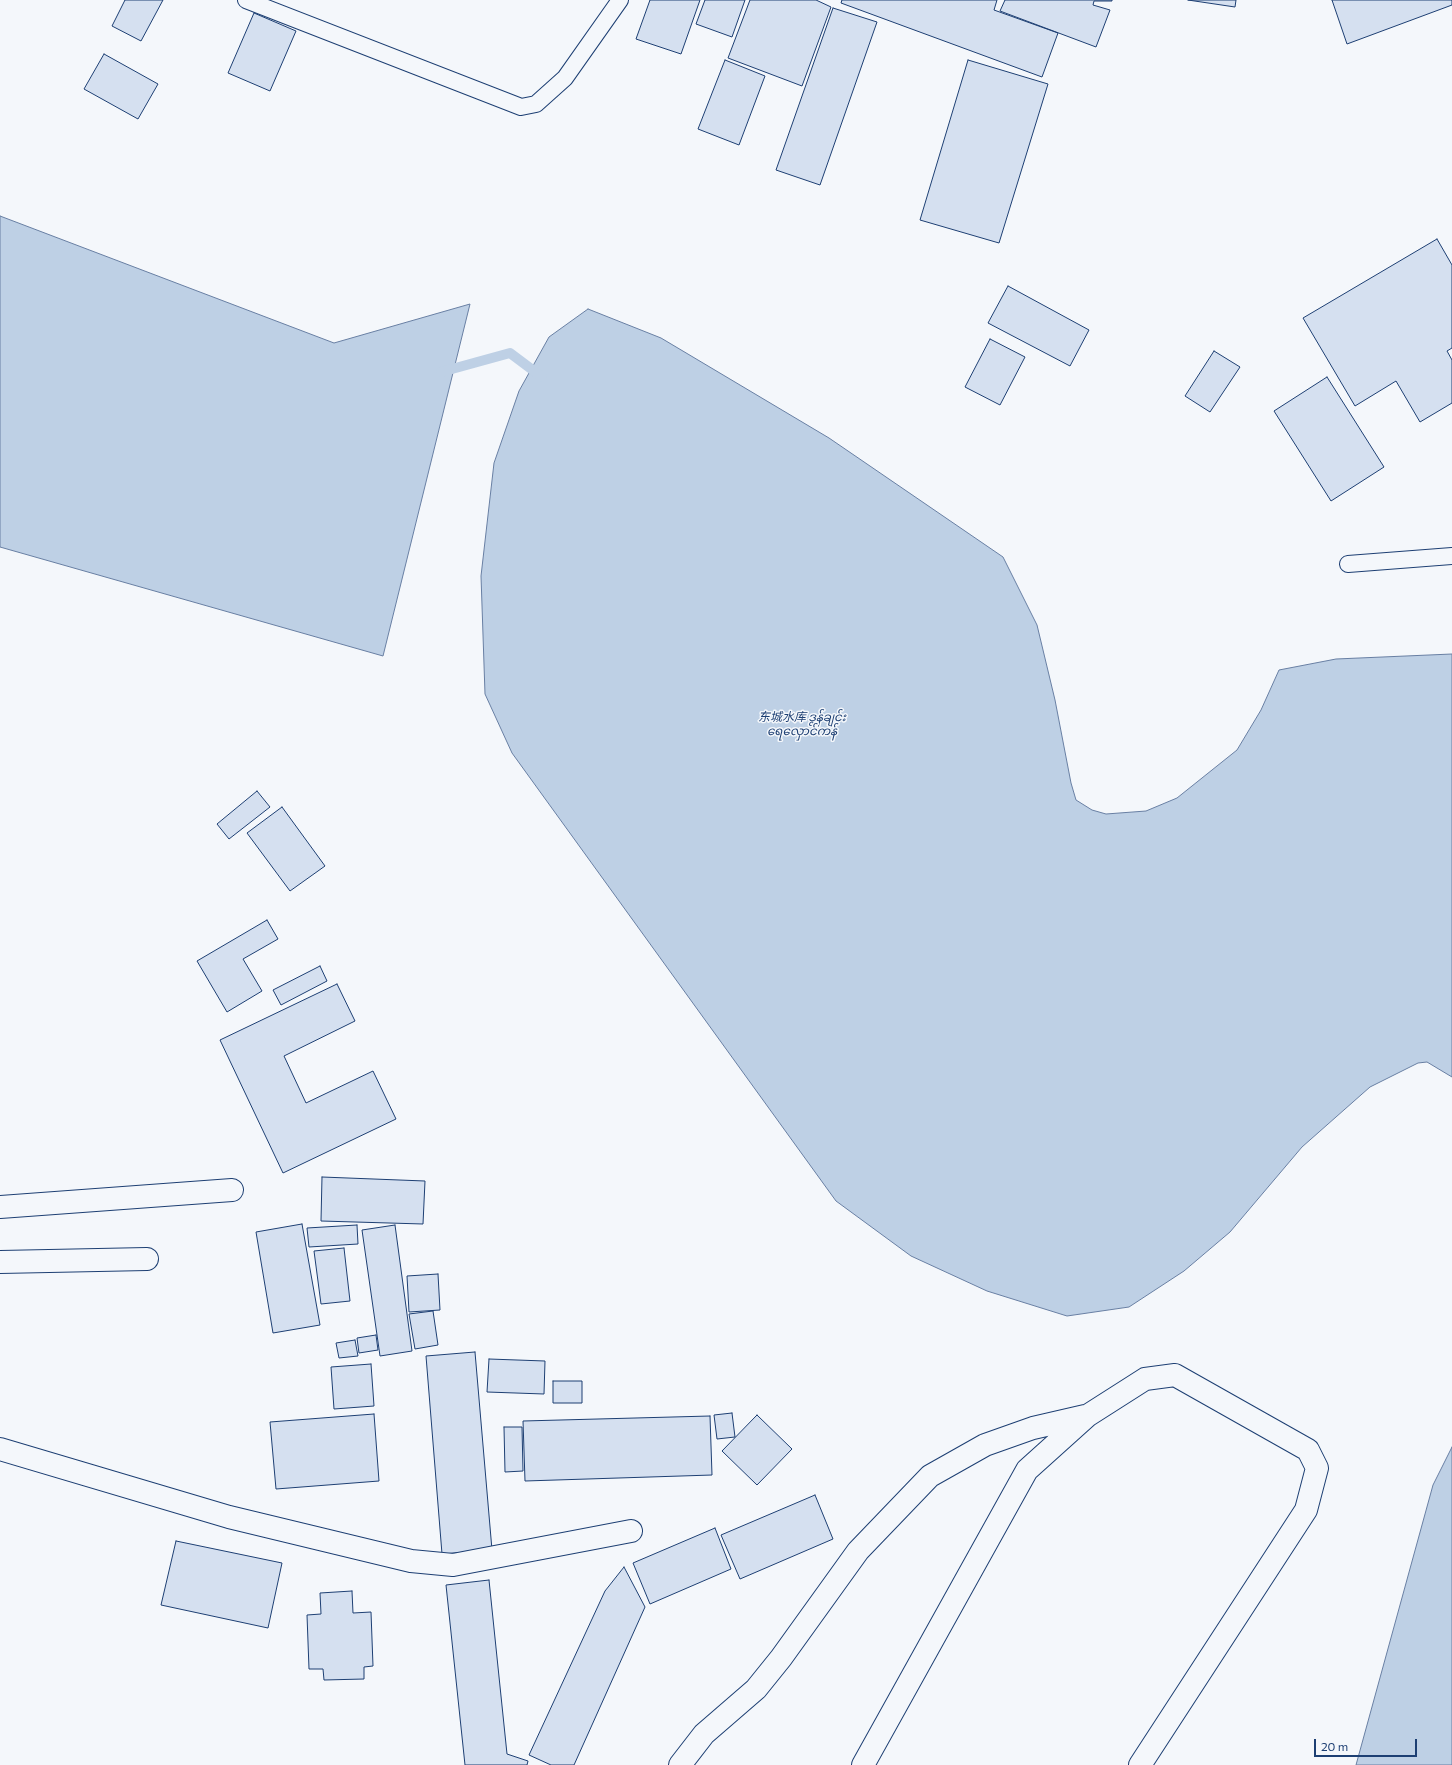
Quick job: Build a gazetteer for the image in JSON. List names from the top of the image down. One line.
{"water":["东城水库 ဒွန်ချင်း ရေလှောင်ကန်"],"scale_bar":"20 m"}
